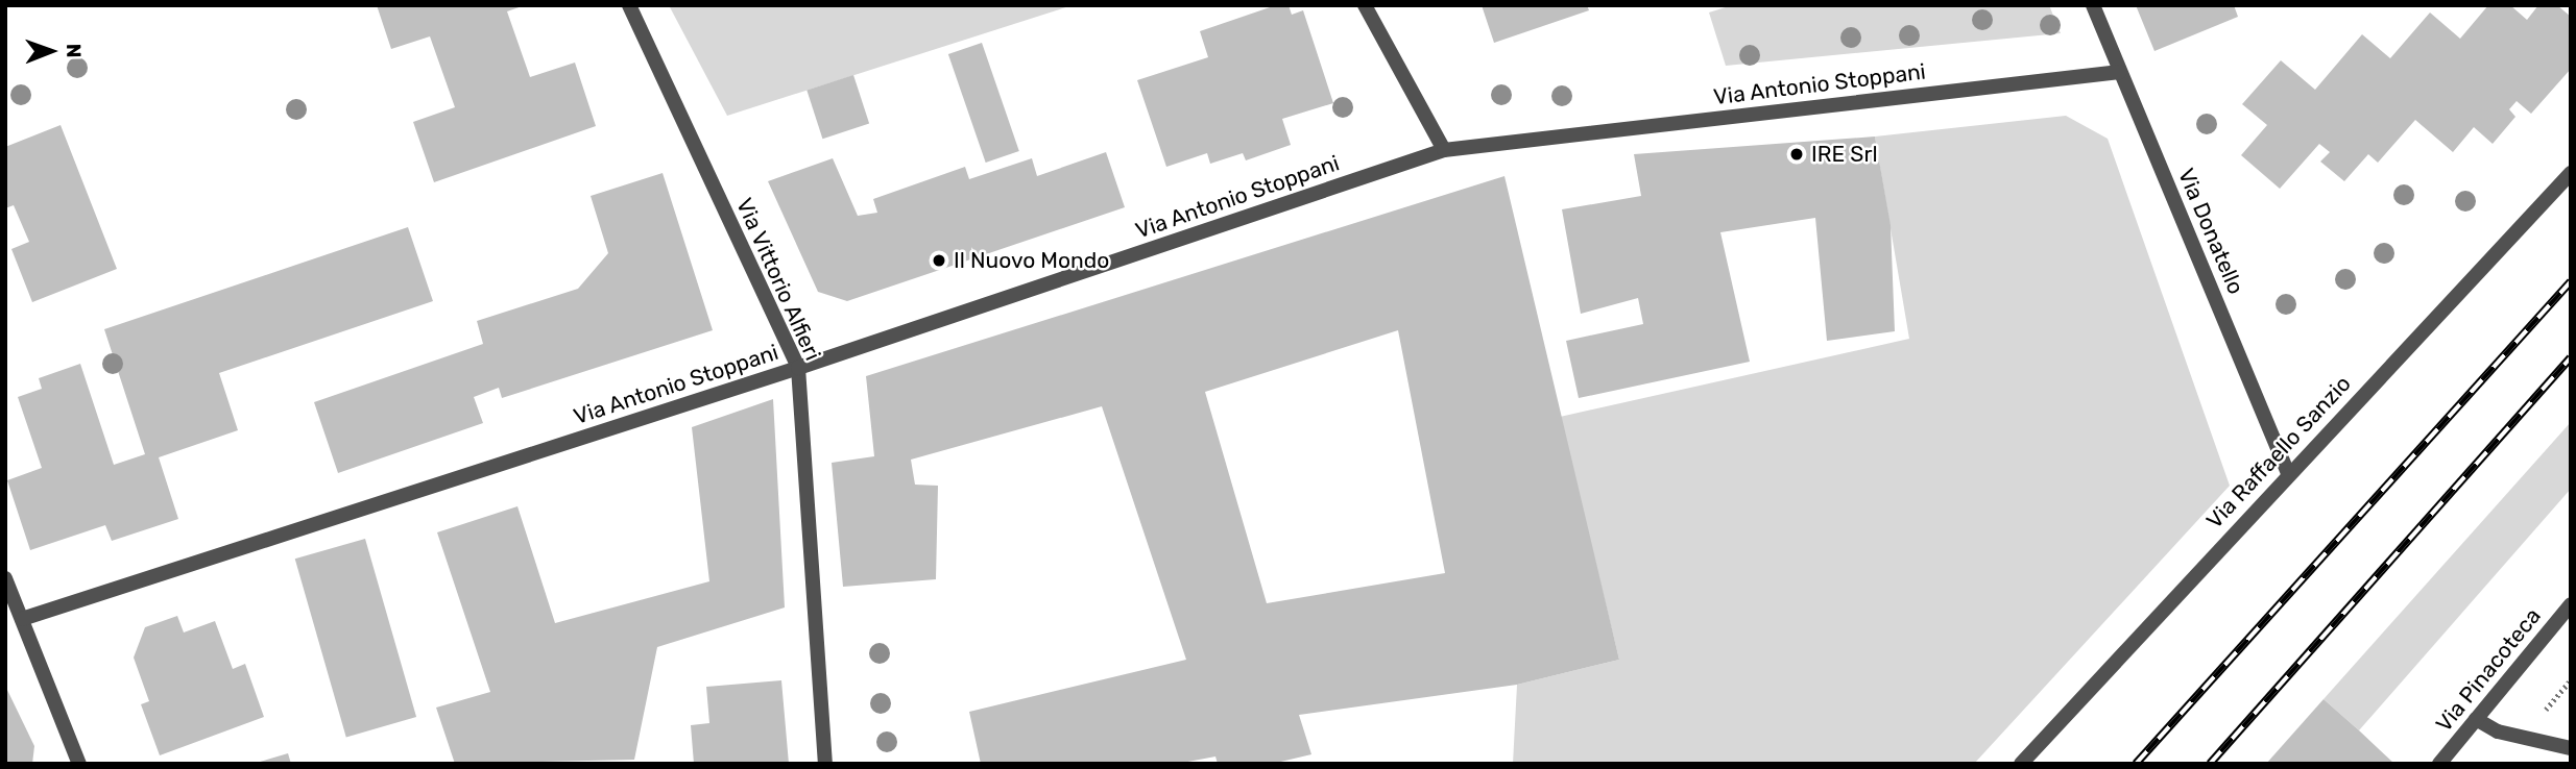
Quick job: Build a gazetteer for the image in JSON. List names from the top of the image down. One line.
{"streets":{"street":["Via Antonio Stoppani","Via Donatello","Via Vittorio Alfieri","Via Raffaello Sanzio","Via Pinacoteca"]},"crossings":[["Via Antonio Stoppani","Via Donatello"],["Via Antonio Stoppani","Via Vittorio Alfieri"],["Via Donatello","Via Raffaello Sanzio"]],"places":["IRE Srl","Il Nuovo Mondo"],"north":"right"}
